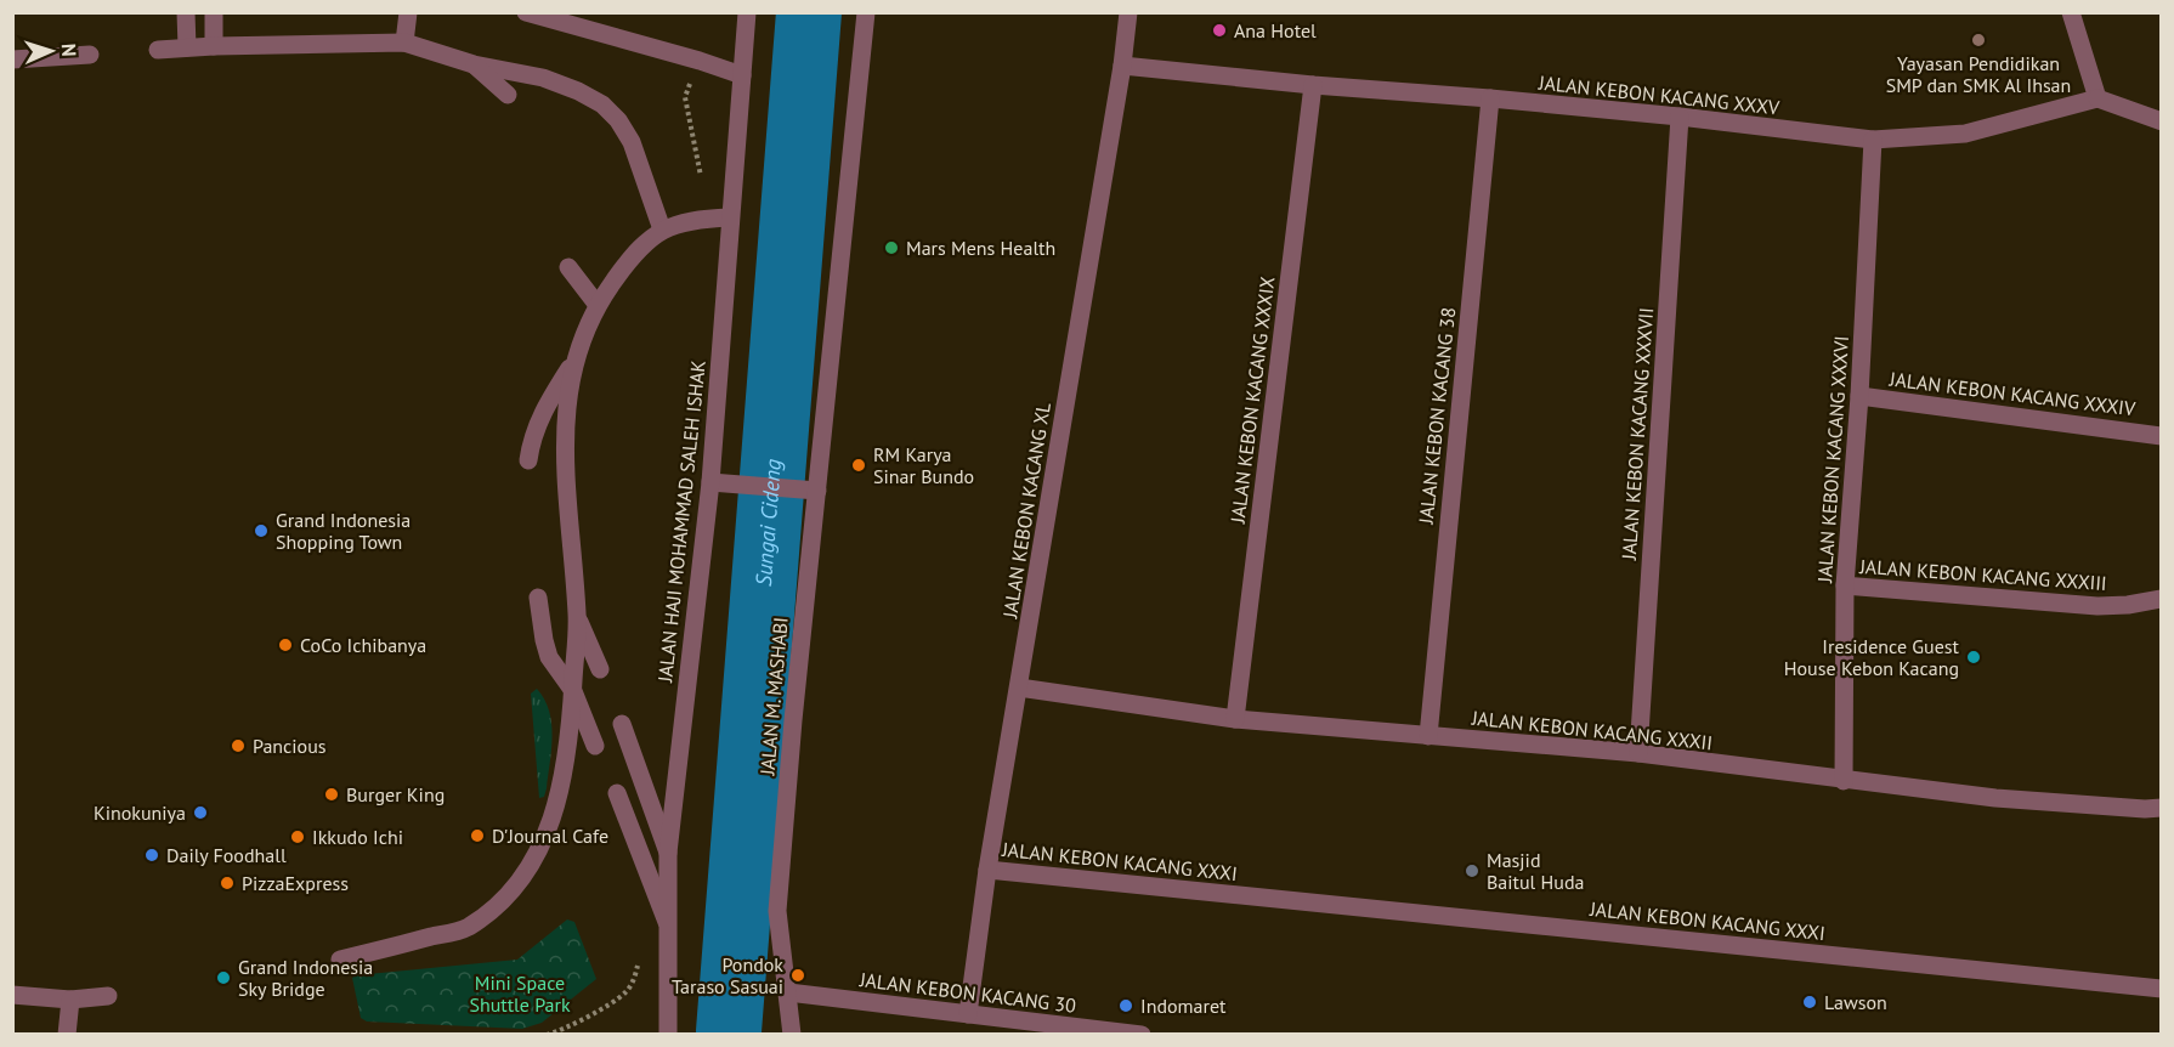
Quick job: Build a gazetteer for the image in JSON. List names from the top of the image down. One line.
{"streets":{"street":["JALAN KEBON KACANG XXXV","JALAN KEBON KACANG XXXIV","JALAN KEBON KACANG XXXIX","JALAN KEBON KACANG 38","JALAN KEBON KACANG XXXVII","JALAN KEBON KACANG XXXVI","JALAN KEBON KACANG XL","JALAN HAJI MOHAMMAD SALEH ISHAK","JALAN KEBON KACANG XXXIII","JALAN M. MASHABI","JALAN KEBON KACANG XXXII","JALAN KEBON KACANG XXXI","JALAN KEBON KACANG 30"]},"crossings":[["JALAN KEBON KACANG XXXV","JALAN KEBON KACANG XXXIX"],["JALAN KEBON KACANG XXXV","JALAN KEBON KACANG 38"],["JALAN KEBON KACANG XXXV","JALAN KEBON KACANG XXXVII"],["JALAN KEBON KACANG XXXV","JALAN KEBON KACANG XXXVI"],["JALAN KEBON KACANG XXXV","JALAN KEBON KACANG XL"],["JALAN KEBON KACANG XXXIV","JALAN KEBON KACANG XXXVI"],["JALAN KEBON KACANG XXXIX","JALAN KEBON KACANG XXXII"],["JALAN KEBON KACANG 38","JALAN KEBON KACANG XXXII"],["JALAN KEBON KACANG XXXVII","JALAN KEBON KACANG XXXII"],["JALAN KEBON KACANG XXXVI","JALAN KEBON KACANG XXXIII"],["JALAN KEBON KACANG XXXVI","JALAN KEBON KACANG XXXII"],["JALAN KEBON KACANG XL","JALAN KEBON KACANG XXXII"],["JALAN KEBON KACANG XL","JALAN KEBON KACANG XXXI"],["JALAN KEBON KACANG XL","JALAN KEBON KACANG 30"],["JALAN M. MASHABI","JALAN KEBON KACANG 30"]],"water":["Sungai Cideng"],"parks":["Mini Space Shuttle Park"],"places":["Ana Hotel","Yayasan Pendidikan SMP dan SMK Al Ihsan","Mars Mens Health","RM Karya Sinar Bundo","Grand Indonesia Shopping Town","CoCo Ichibanya","Iresidence Guest House Kebon Kacang","Pancious","Burger King","Kinokuniya","D'Journal Cafe","Ikkudo Ichi","Daily Foodhall","Masjid Baitul Huda","PizzaExpress","Pondok Taraso Sasuai","Grand Indonesia Sky Bridge","Lawson","Indomaret"],"north":"right"}
